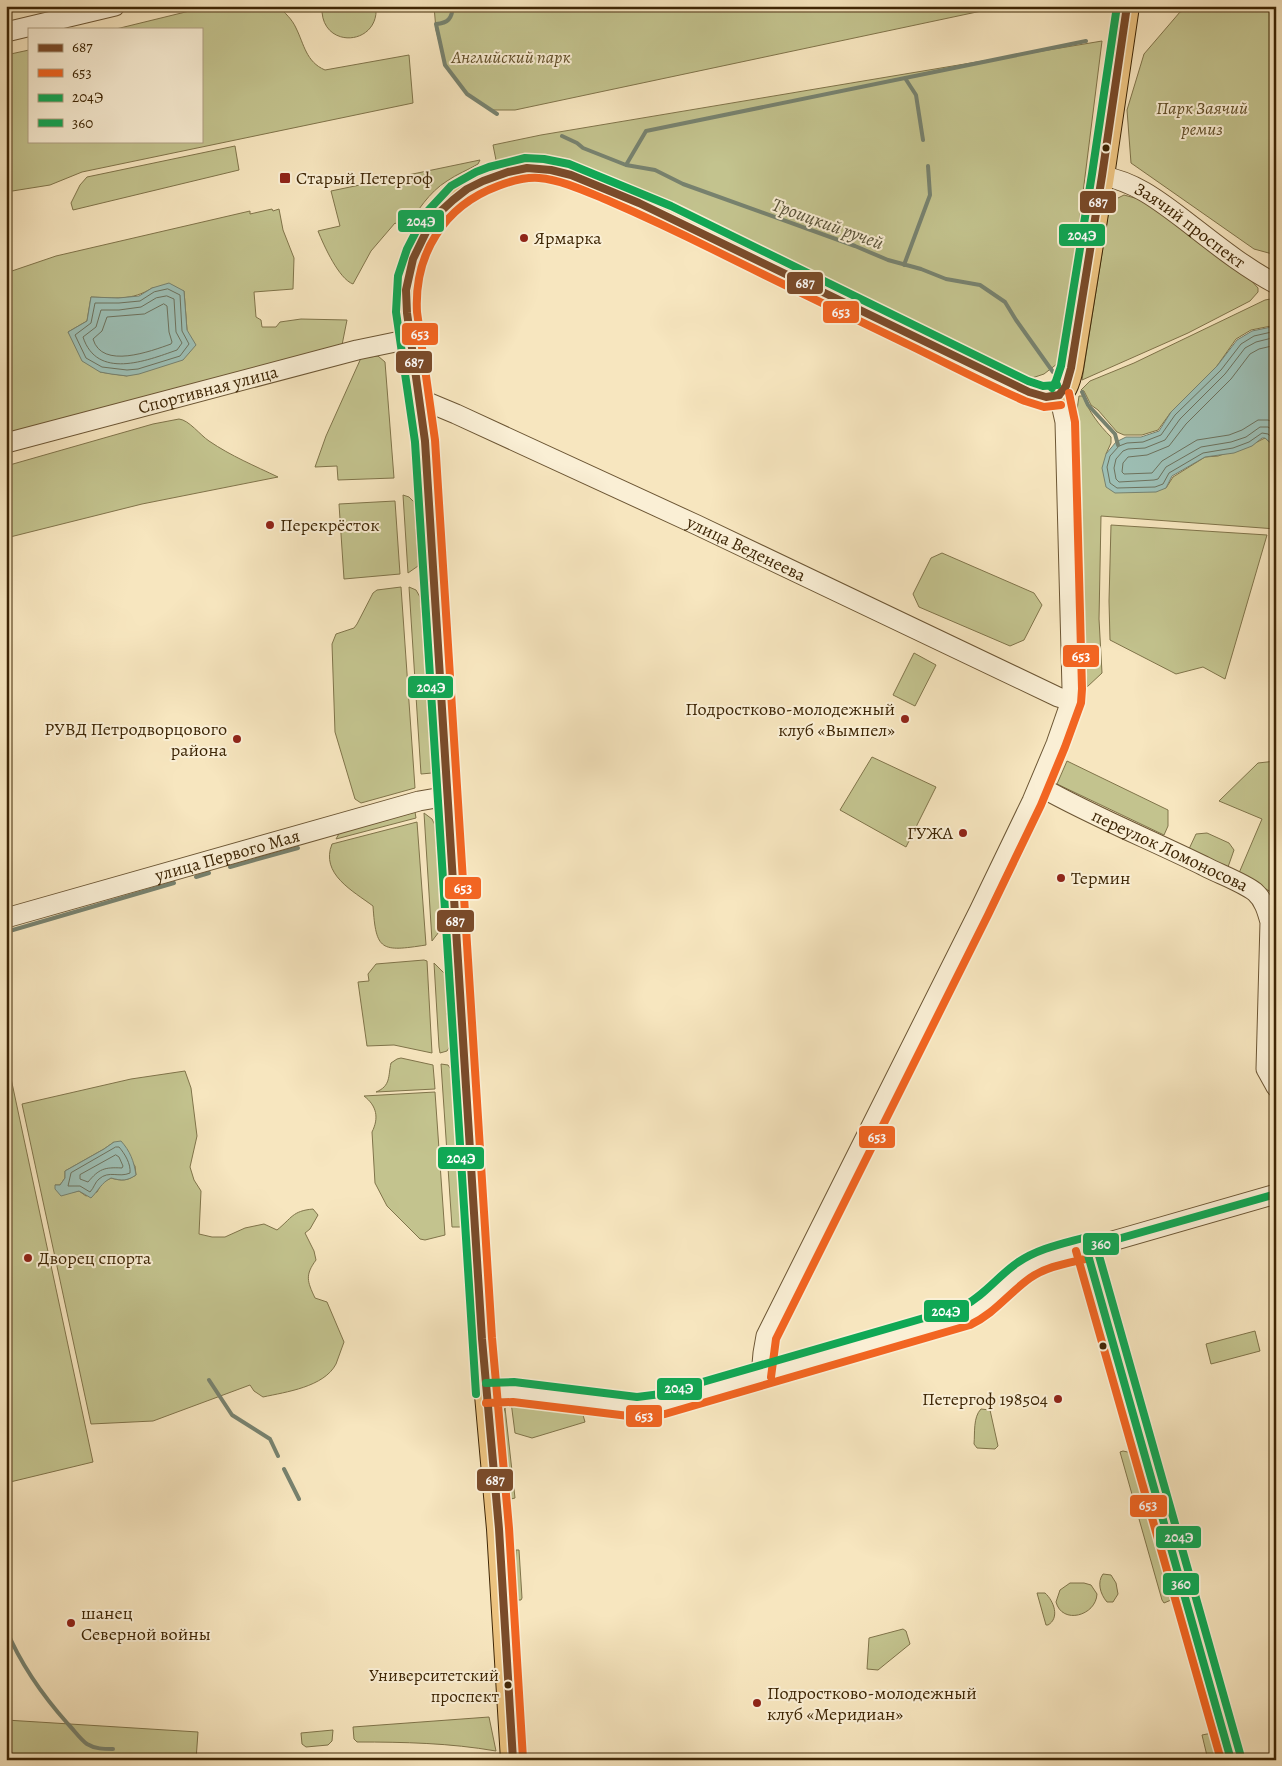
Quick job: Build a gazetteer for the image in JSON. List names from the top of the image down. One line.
{"streets":{"street":["Заячий проспект","Спортивная улица","улица Веденеева","переулок Ломоносова","улица Первого Мая"]},"water":["Троицкий ручей"],"parks":["Английский парк","Парк Заячий ремиз"],"places":{"transit":["Старый Петергоф"],"other":["Ярмарка","Перекрёсток","Подростково-молодежный клуб «Вымпел»","РУВД Петродворцового района","ГУЖА","Термин","Дворец спорта","Петергоф 198504","шанец Северной войны","Университетский проспект","Подростково-молодежный клуб «Меридиан»"]},"lines":["transit line 687","transit line 204Э","transit line 653","transit line 360"],"legend":["687","653","204Э","360"]}
